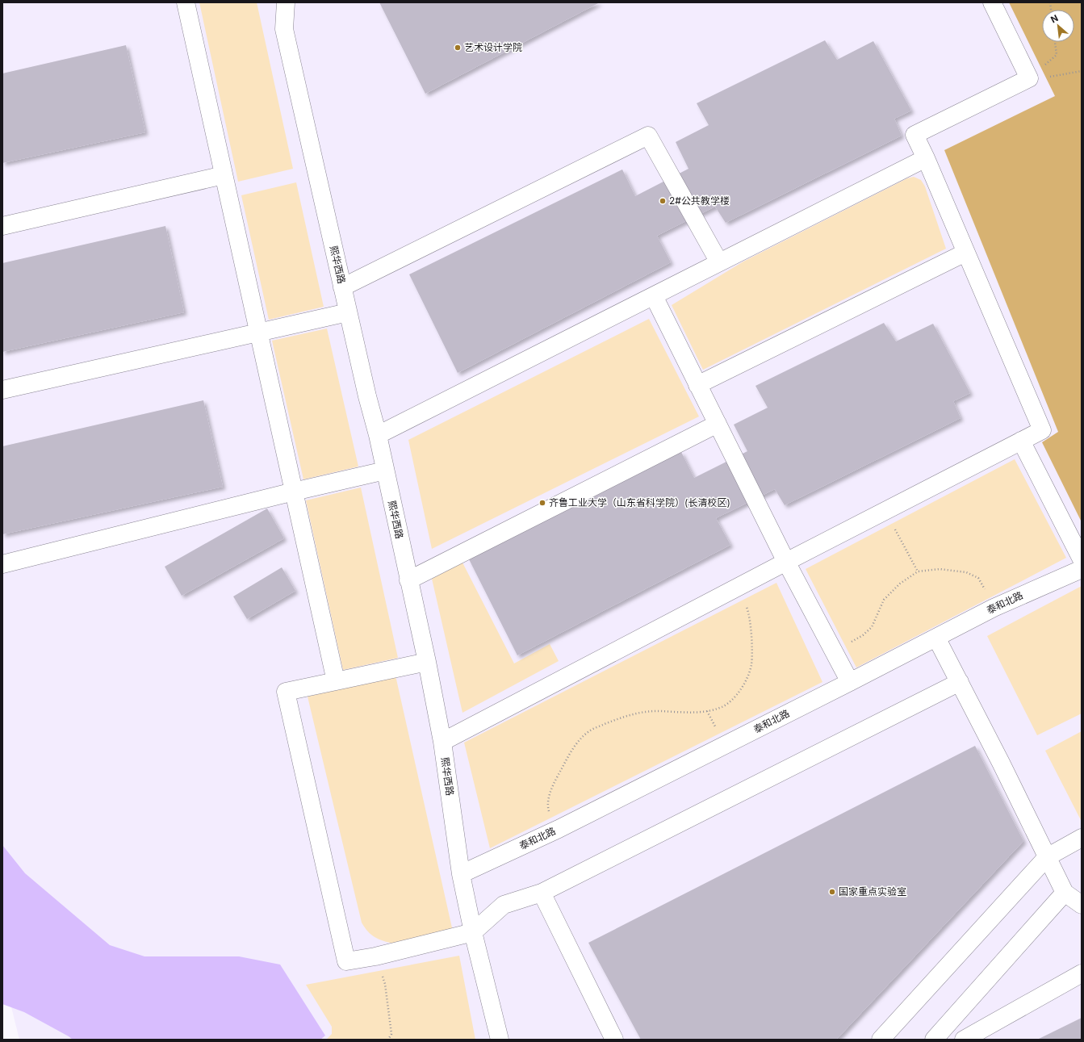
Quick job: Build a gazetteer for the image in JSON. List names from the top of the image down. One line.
{"streets":{"street":["熙华西路","泰和北路"]},"crossings":[["熙华西路","泰和北路"]],"places":["艺术设计学院","2#公共教学楼","齐鲁工业大学（山东省科学院）(长清校区)","国家重点实验室"],"north":"top left"}
